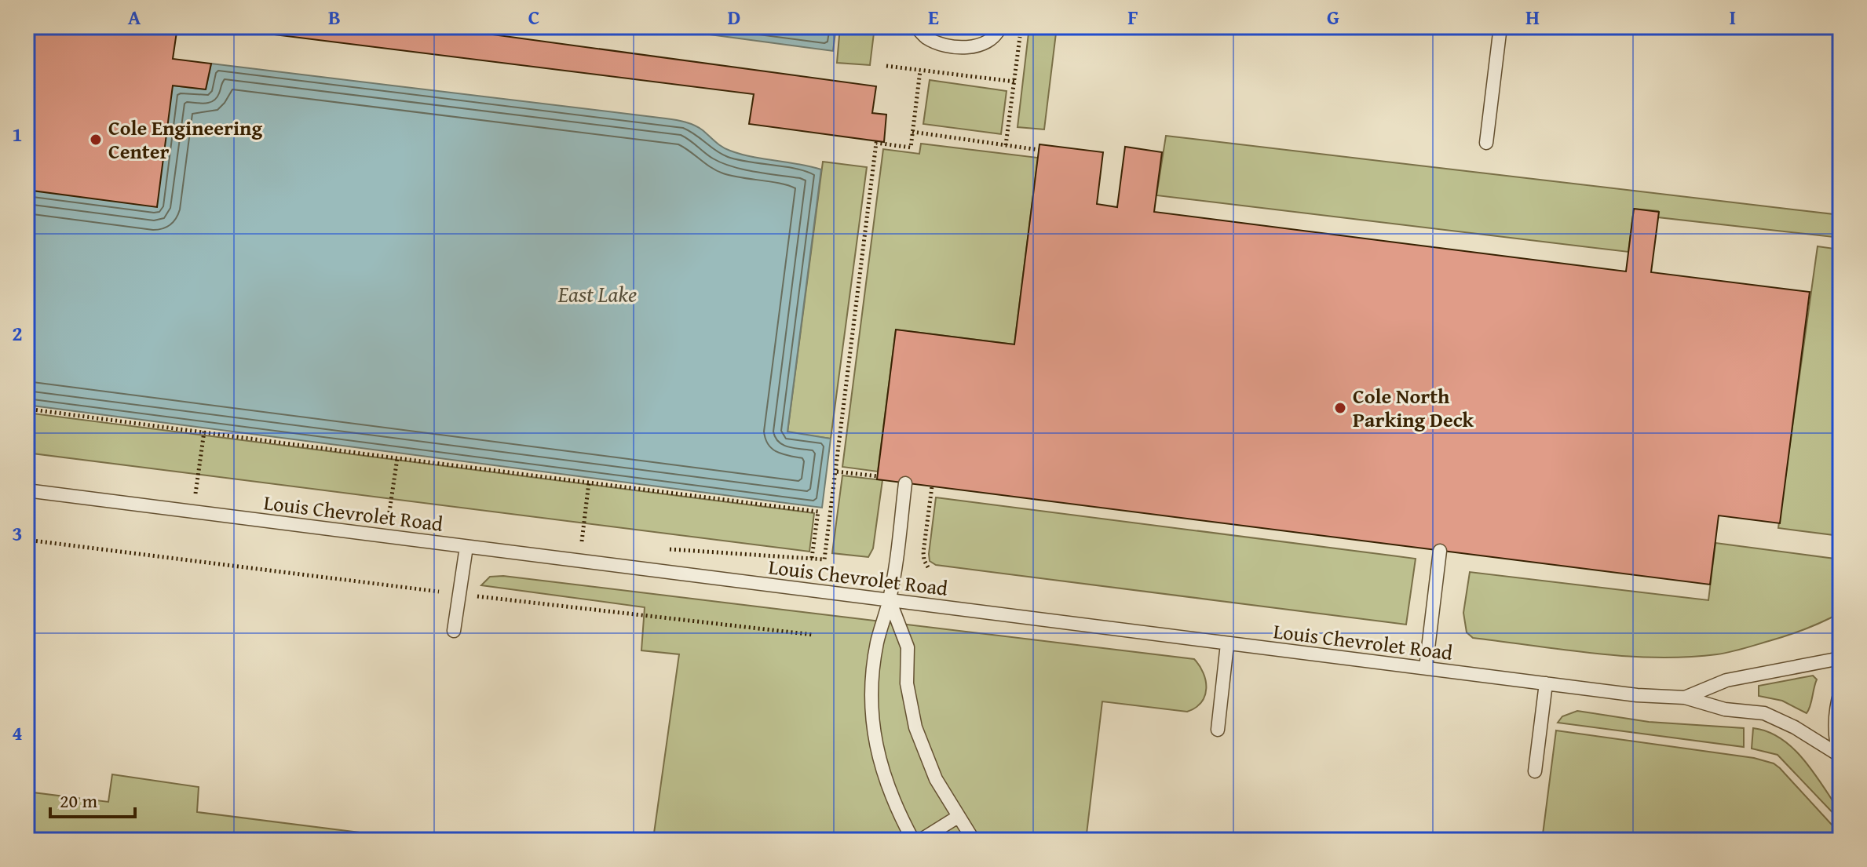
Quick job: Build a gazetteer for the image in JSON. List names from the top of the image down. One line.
{"streets":{"lane":["Louis Chevrolet Road"]},"water":["East Lake"],"places":["Cole Engineering Center","Cole North Parking Deck"],"scale_bar":"20 m","grid":{"columns":["A","B","C","D","E","F","G","H","I"],"rows":["1","2","3","4"]}}
